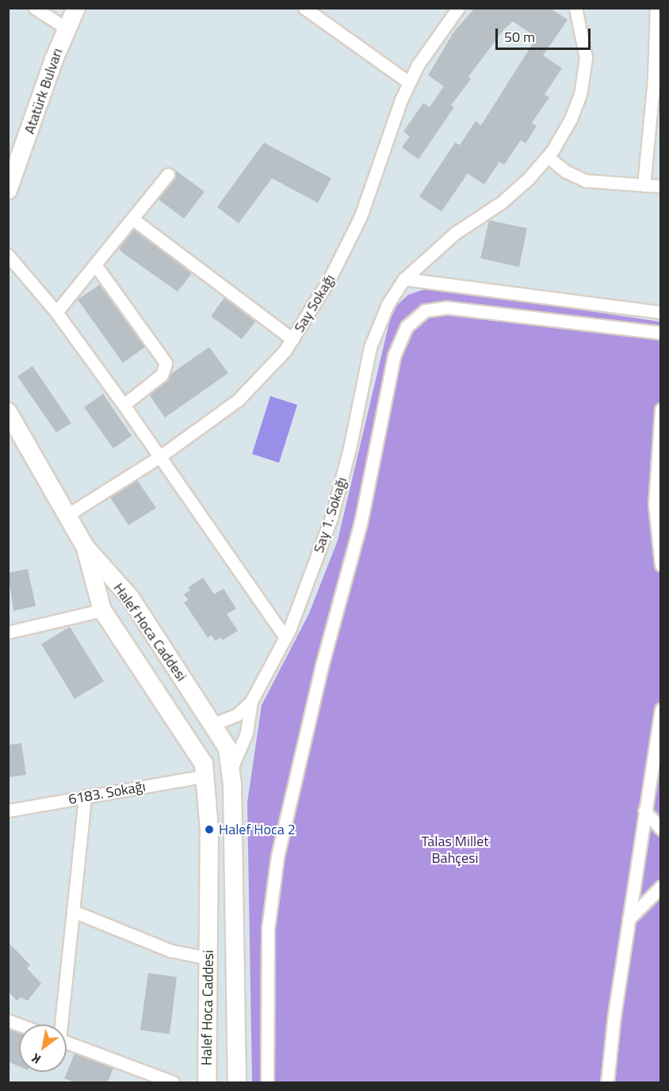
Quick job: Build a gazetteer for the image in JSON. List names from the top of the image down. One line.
{"streets":{"main road":["Atatürk Bulvarı","Halef Hoca Caddesi"],"street":["Say Sokağı","Say 1. Sokağı","6183. Sokağı"]},"crossings":[["Say 1. Sokağı","Halef Hoca Caddesi"],["Halef Hoca Caddesi","6183. Sokağı"]],"parks":["Talas Millet Bahçesi"],"places":["Halef Hoca 2"],"scale_bar":"50 m","north":"bottom left"}
